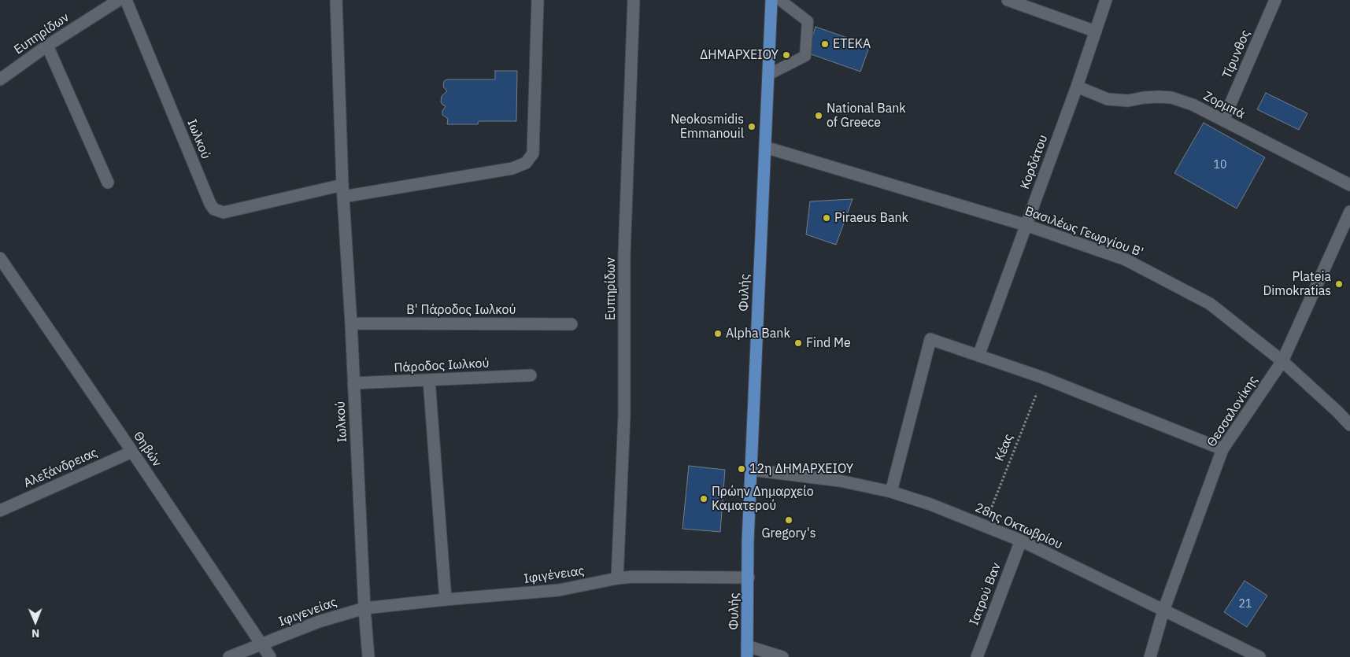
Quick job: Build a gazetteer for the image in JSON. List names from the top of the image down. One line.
{"streets":{"main road":["Φυλής"],"street":["Ευπηρίδων","Τίρυνθος","Ζορμπά","Ιωλκού","Κορδάτου","Βασιλέως Γεωργίου Β'","Β' Πάροδος Ιωλκού","Πάροδος Ιωλκού","Θεσσαλονίκης","Θηβών","Αλεξάνδρειας","28ης Οκτωβρίου","Ιφιγένειας","Ιατρού Βαν","Ιφιγενείας"],"path":["Κέας"]},"crossings":[["Ευπηρίδων","Ιφιγένειας"],["Τίρυνθος","Ζορμπά"],["Ζορμπά","Κορδάτου"],["Ιωλκού","Β' Πάροδος Ιωλκού"],["Ιωλκού","Πάροδος Ιωλκού"],["Ιωλκού","Ιφιγένειας"],["Ιωλκού","Ιφιγενείας"],["Κορδάτου","Βασιλέως Γεωργίου Β'"],["Βασιλέως Γεωργίου Β'","Φυλής"],["Βασιλέως Γεωργίου Β'","Θεσσαλονίκης"],["Φυλής","28ης Οκτωβρίου"],["Φυλής","Ιφιγένειας"],["Θεσσαλονίκης","28ης Οκτωβρίου"],["Κέας","28ης Οκτωβρίου"],["Θηβών","Αλεξάνδρειας"],["Θηβών","Ιφιγενείας"],["28ης Οκτωβρίου","Ιατρού Βαν"],["Ιφιγένειας","Ιφιγενείας"]],"places":["ΕΤΕΚΑ","ΔΗΜΑΡΧΕΙΟΥ","National Bank of Greece","Neokosmidis Emmanouil","Piraeus Bank","Plateia Dimokratias","Alpha Bank","Find Me","12η ΔΗΜΑΡΧΕΙΟΥ","Πρώην Δημαρχείο Καματερού","Gregory's"],"house_numbers":["10","21"],"north":"bottom"}
